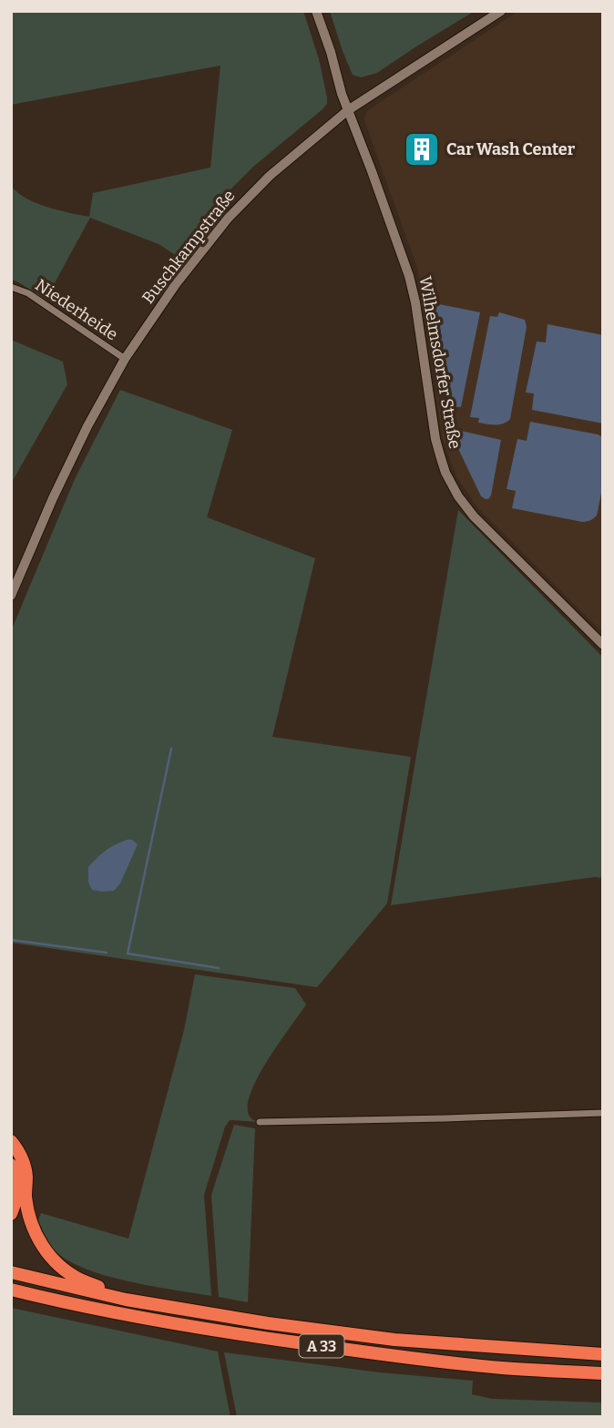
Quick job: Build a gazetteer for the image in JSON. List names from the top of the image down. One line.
{"streets":{"highway":["A 33"],"main road":["Buschkampstraße","Wilhelmsdorfer Straße"],"street":["Niederheide"]},"crossings":[["Buschkampstraße","Niederheide"],["Buschkampstraße","Wilhelmsdorfer Straße"]],"places":{"building":["Car Wash Center"]}}
